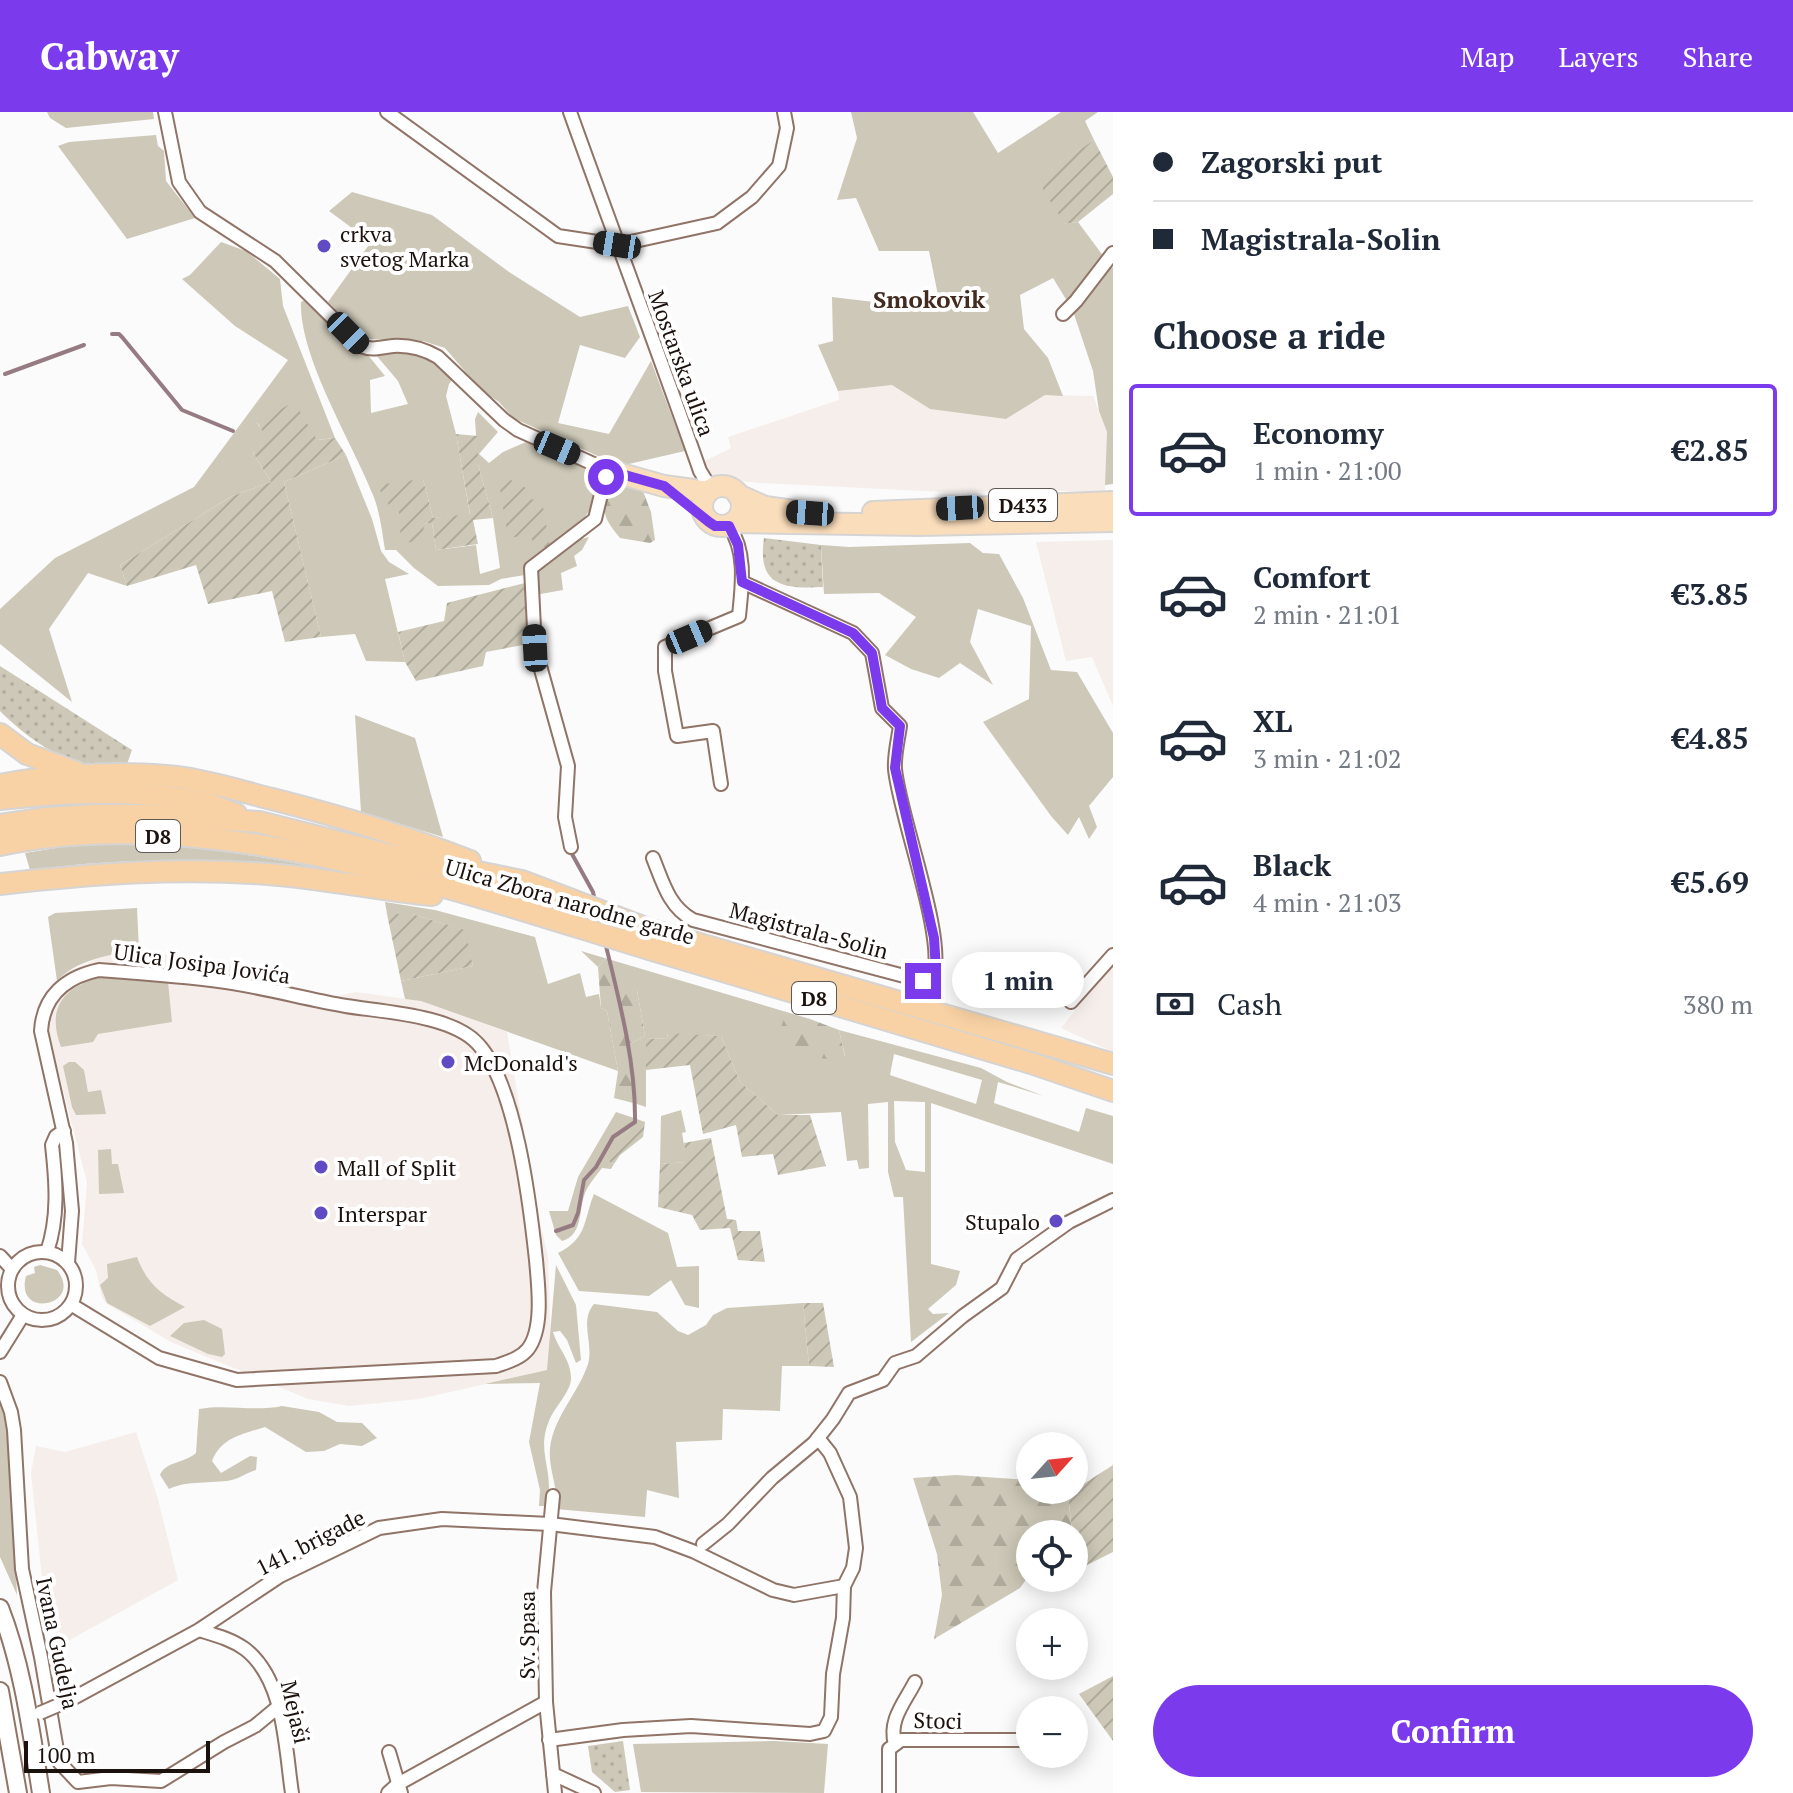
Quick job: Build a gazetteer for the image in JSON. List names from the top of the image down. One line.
{"streets":{"highway":["D8","Ulica Zbora narodne garde"],"main road":["D433"],"street":["Mostarska ulica","Magistrala-Solin","Ulica Josipa Jovića","141. brigade","Sv. Spasa","Ivana Gudelja","Mejaši","Stoci"]},"crossings":[["Mostarska ulica","D433"],["141. brigade","Sv. Spasa"],["141. brigade","Mejaši"],["Ivana Gudelja","Mejaši"]],"districts":["Smokovik"],"places":["crkva svetog Marka","McDonald's","Mall of Split","Interspar","Stupalo"],"scale_bar":"100 m","north":"top right","page":{"header":"Cabway","nav":["Map","Layers","Share"],"banner":["Zagorski put","Magistrala-Solin"],"heading":"Choose a ride","list":[{"name":"Economy","note":"1 min · 21:00","value":"€2.85"},{"name":"Comfort","note":"2 min · 21:01","value":"€3.85"},{"name":"XL","note":"3 min · 21:02","value":"€4.85"},{"name":"Black","note":"4 min · 21:03","value":"€5.69"}],"bubble":"1 min","pay":["Cash","380 m"],"map_buttons":["+","−"],"buttons":"Confirm","scale":"100 m"}}
